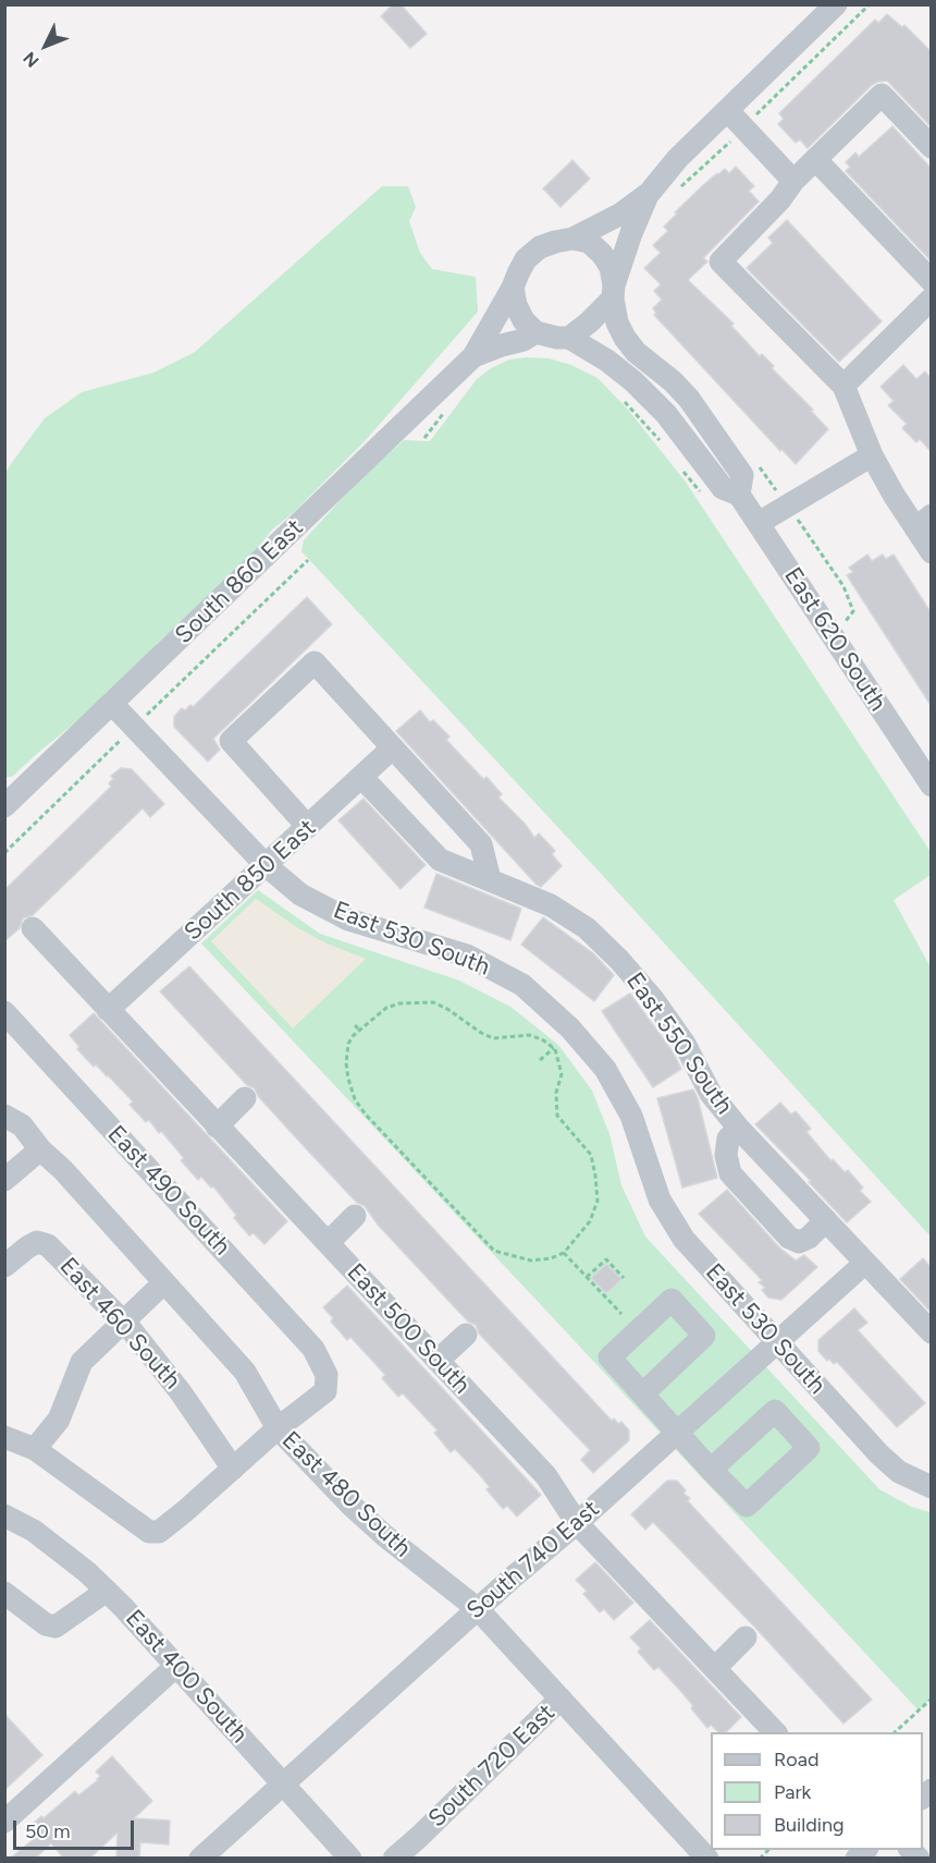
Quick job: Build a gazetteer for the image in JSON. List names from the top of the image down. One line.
{"streets":{"street":["South 860 East","East 620 South","South 850 East","East 530 South","East 550 South","East 490 South","East 460 South","East 500 South","East 480 South","South 740 East","East 400 South","South 720 East"]},"crossings":[["South 860 East","East 620 South"],["South 860 East","East 530 South"],["South 850 East","East 530 South"],["South 850 East","East 550 South"],["South 850 East","East 500 South"],["East 530 South","South 740 East"],["East 550 South","South 740 East"],["East 490 South","East 480 South"],["East 500 South","South 740 East"],["East 480 South","South 740 East"],["East 480 South","South 720 East"],["South 740 East","East 400 South"]],"legend":["Road","Park","Building"],"scale_bar":"50 m","north":"bottom left"}
